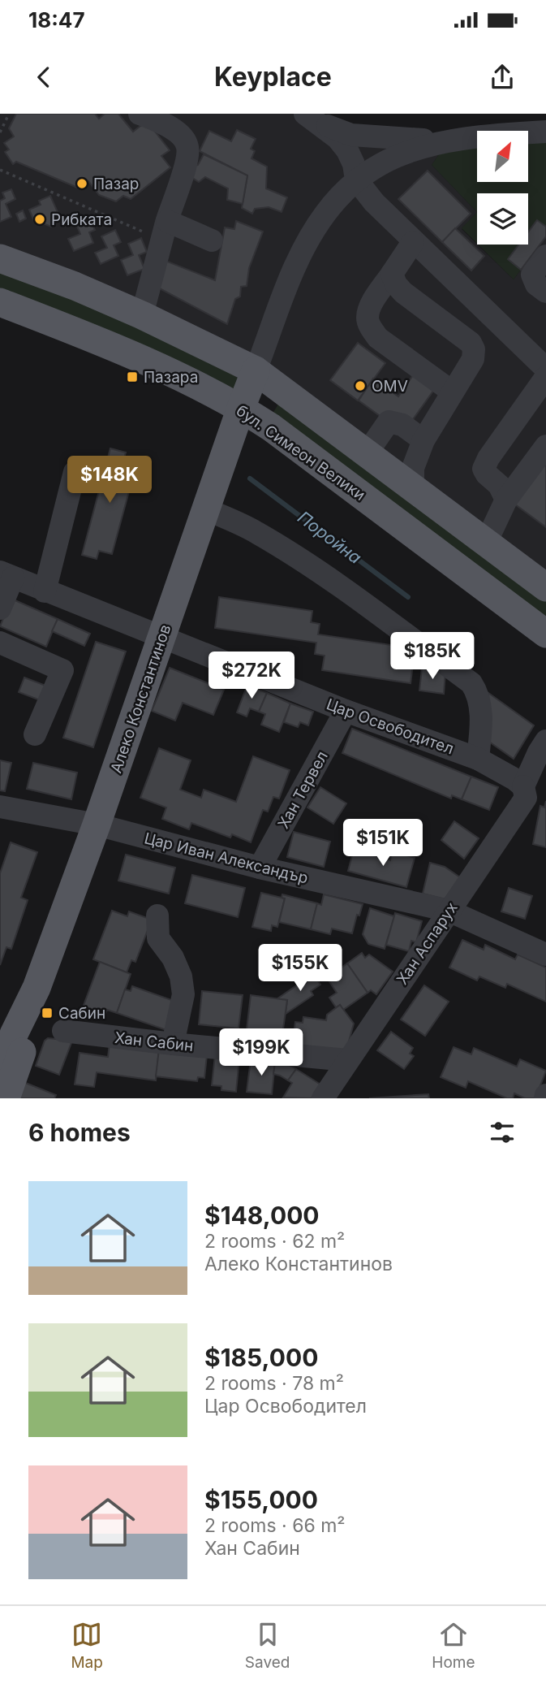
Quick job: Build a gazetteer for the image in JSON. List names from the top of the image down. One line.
{"streets":{"main road":["бул. Симеон Велики","Алеко Константинов"],"street":["Цар Освободител","Хан Тервел","Цар Иван Александър","Хан Аспарух","Хан Сабин"]},"crossings":[["бул. Симеон Велики","Алеко Константинов"],["Алеко Константинов","Цар Освободител"],["Алеко Константинов","Цар Иван Александър"],["Цар Освободител","Хан Тервел"],["Цар Освободител","Хан Аспарух"],["Хан Тервел","Цар Иван Александър"],["Цар Иван Александър","Хан Аспарух"],["Хан Аспарух","Хан Сабин"]],"water":["Поройна"],"places":{"other":["Пазар","Рибката","OMV"],"transit":["Пазара","Сабин"]},"north":"top right","page":{"status":"18:47","header":"Keyplace","price":["$148K","$185K","$272K","$151K","$155K","$199K"],"heading":"6 homes","list":[{"name":"$148,000","note":"2 rooms · 62 m² · Алеко Константинов"},{"name":"$185,000","note":"2 rooms · 78 m² · Цар Освободител"},{"name":"$155,000","note":"2 rooms · 66 m² · Хан Сабин"}],"tabs":["Map","Saved","Home"]}}
